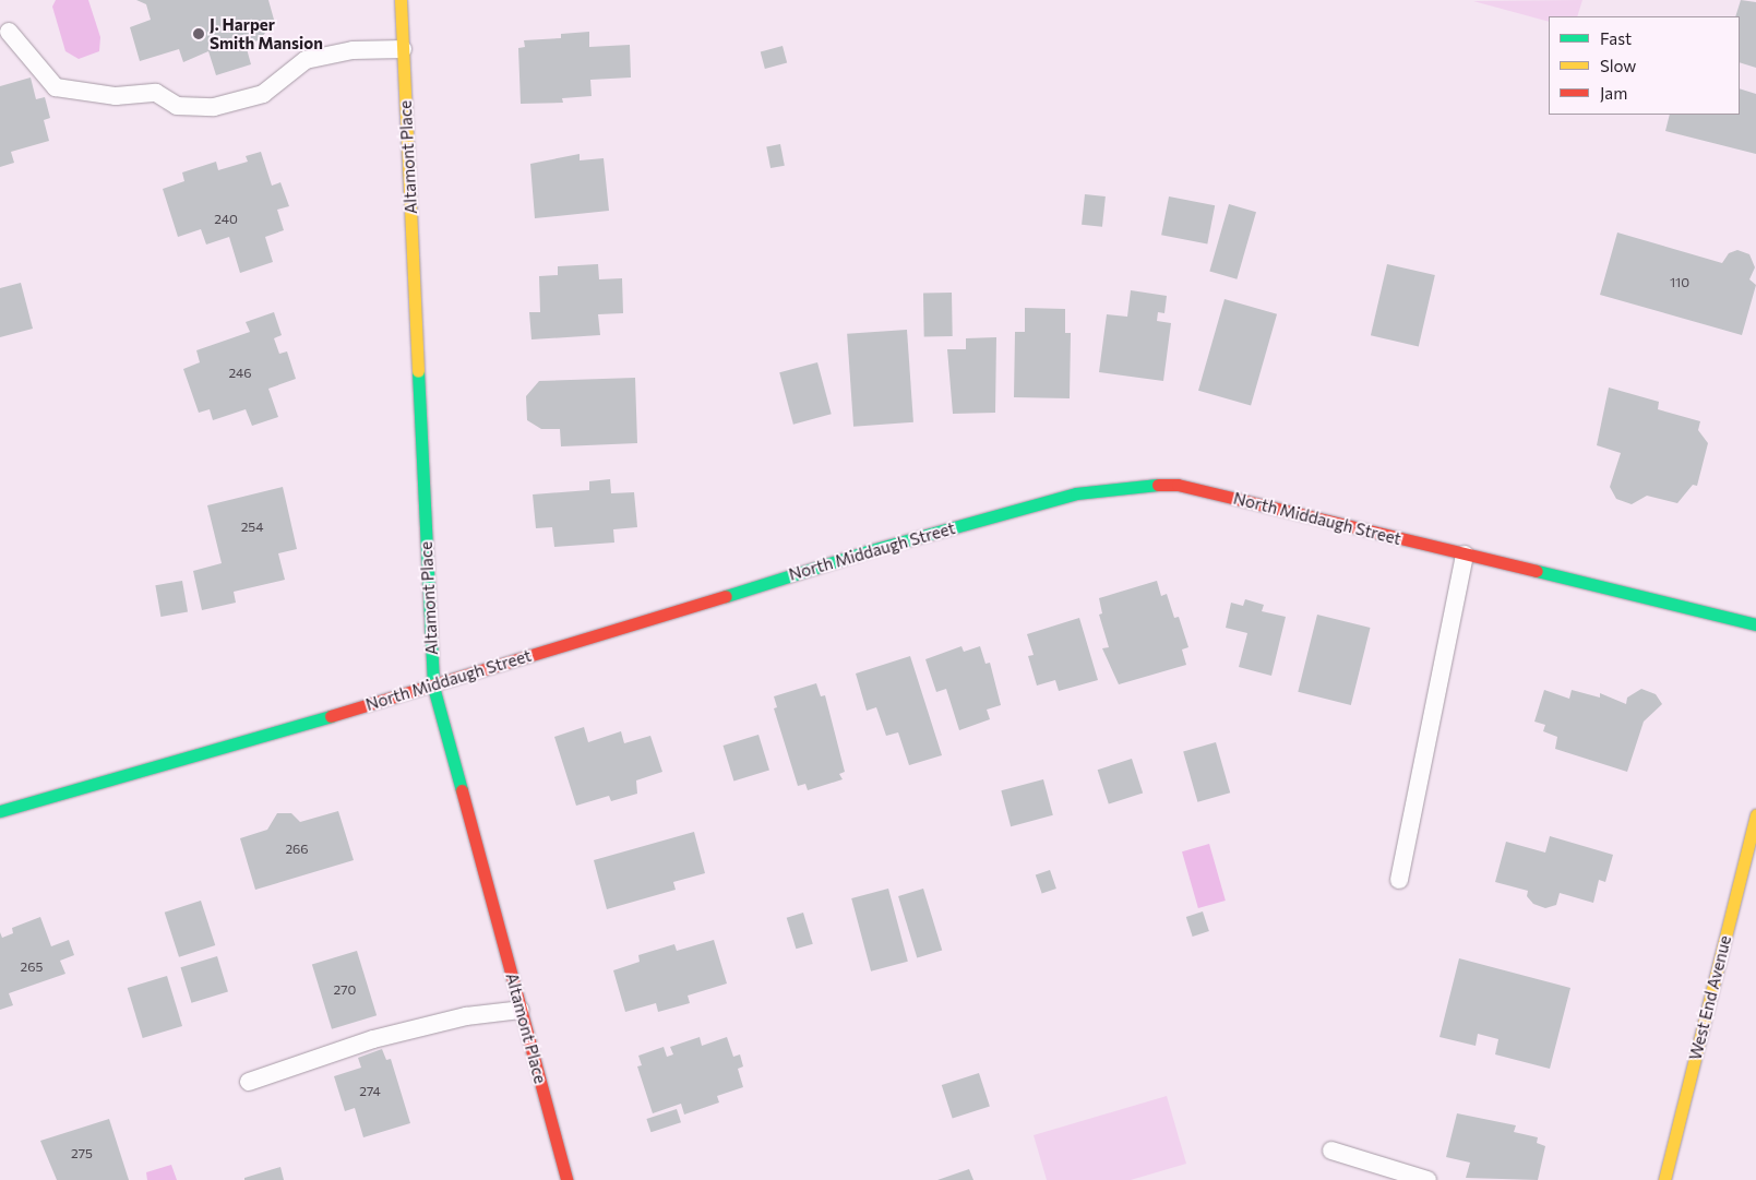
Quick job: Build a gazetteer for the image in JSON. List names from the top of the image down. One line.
{"streets":{"street":["Altamont Place","North Middaugh Street","West End Avenue"]},"crossings":[["Altamont Place","North Middaugh Street"]],"places":["J. Harper Smith Mansion"],"house_numbers":["240","110","246","254","266","265","270","274","275"],"legend":["Fast","Slow","Jam"]}
